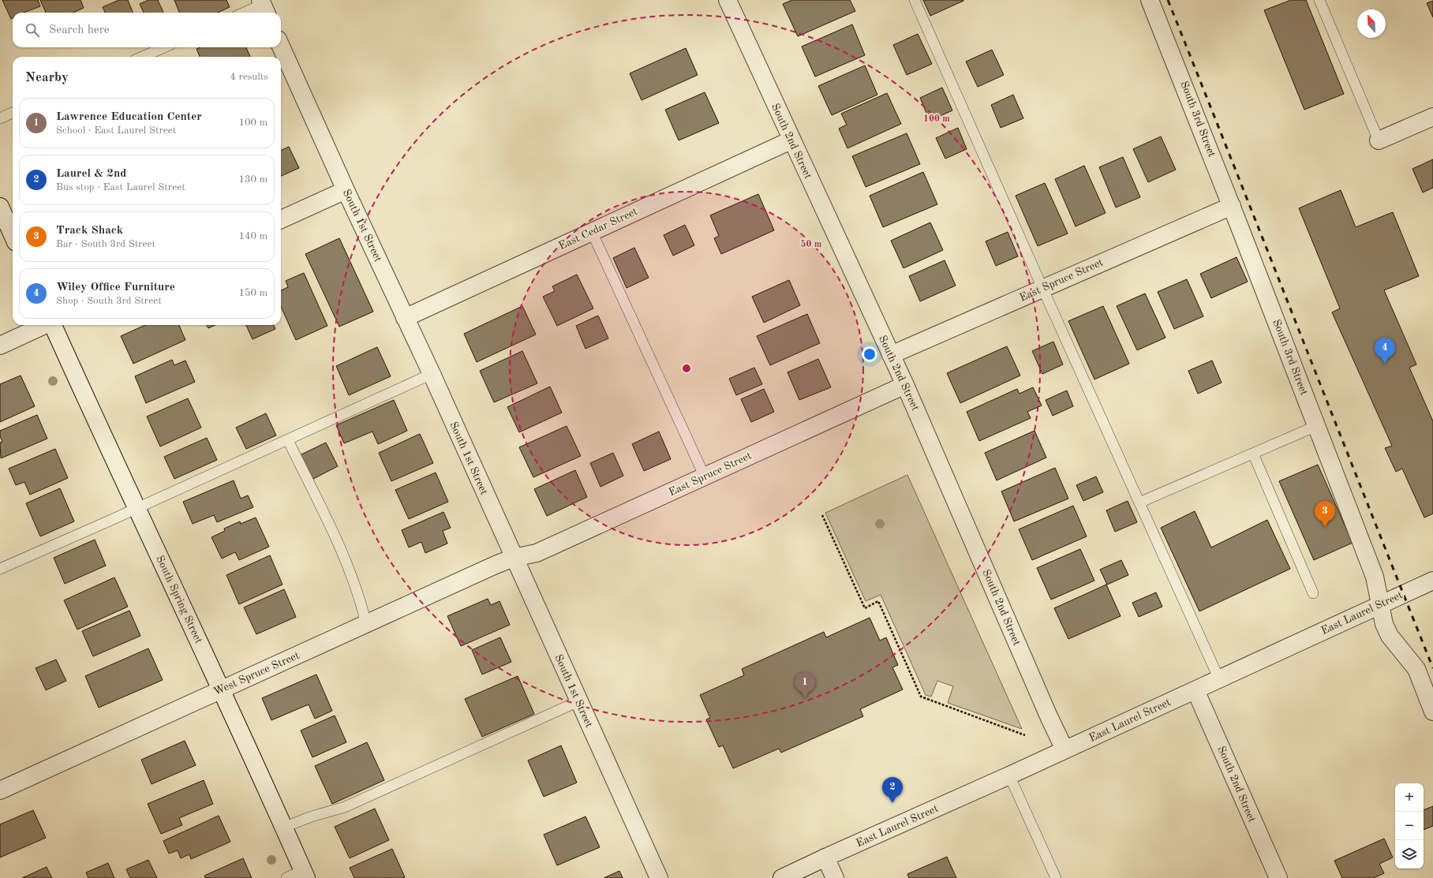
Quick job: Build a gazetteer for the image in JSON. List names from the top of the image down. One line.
{"streets":{"street":["South 3rd Street","South 2nd Street","South 1st Street","East Cedar Street","East Spruce Street","South Spring Street","East Laurel Street","West Spruce Street"]},"crossings":[["South 3rd Street","East Spruce Street"],["South 3rd Street","East Laurel Street"],["South 2nd Street","East Cedar Street"],["South 2nd Street","East Spruce Street"],["South 2nd Street","East Laurel Street"],["South 1st Street","East Cedar Street"],["South 1st Street","East Spruce Street"],["South 1st Street","West Spruce Street"],["East Spruce Street","West Spruce Street"],["South Spring Street","West Spruce Street"]],"north":"top left","page":{"search":"Search here","heading":["Nearby","4 results"],"list":[{"mark":"1","name":"Lawrence Education Center","note":"School · East Laurel Street","value":"100 m"},{"mark":"2","name":"Laurel & 2nd","note":"Bus stop · East Laurel Street","value":"130 m"},{"mark":"3","name":"Track Shack","note":"Bar · South 3rd Street","value":"140 m"},{"mark":"4","name":"Wiley Office Furniture","note":"Shop · South 3rd Street","value":"150 m"}],"pins":["4","3","1","2"],"map_buttons":["+","−"]},"rings":["100 m","50 m"]}
